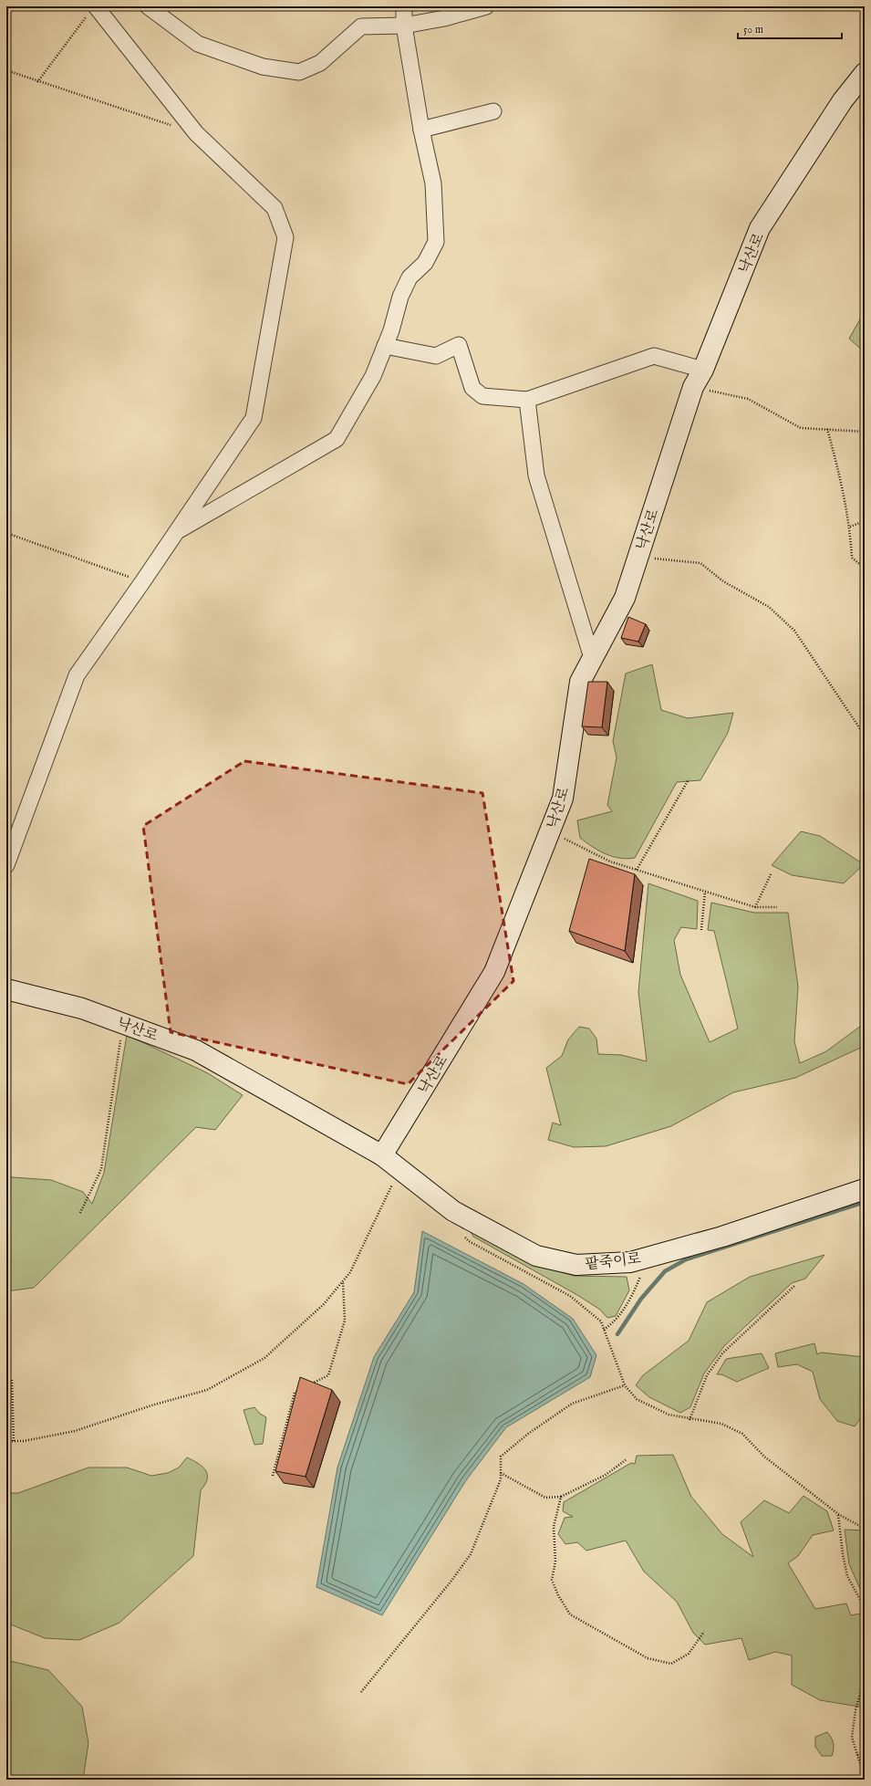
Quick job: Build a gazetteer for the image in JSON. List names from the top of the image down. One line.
{"streets":{"street":["낙산로","팥죽이로"]},"crossings":[["낙산로","팥죽이로"]],"scale_bar":"50 m"}
